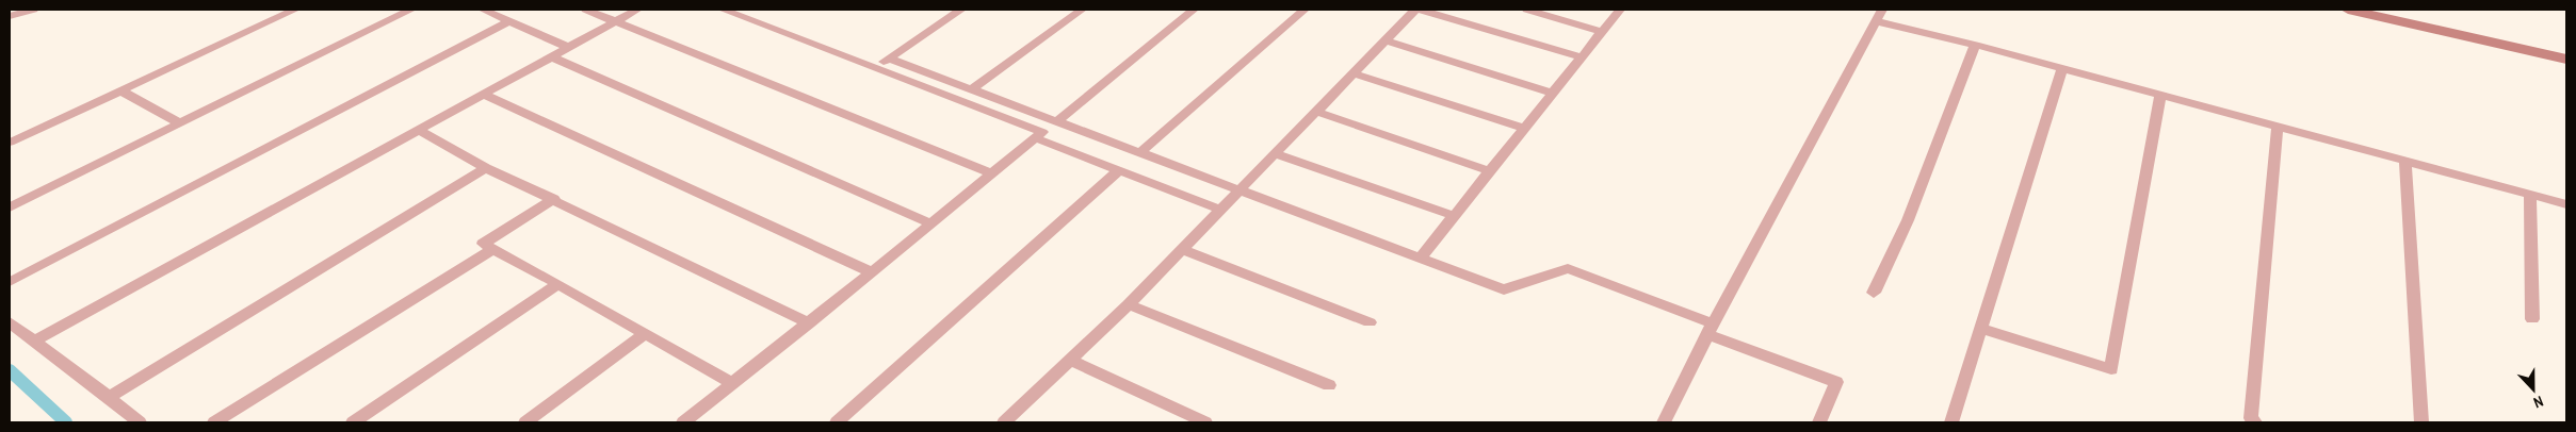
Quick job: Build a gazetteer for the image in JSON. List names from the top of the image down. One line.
{"north":"bottom"}
